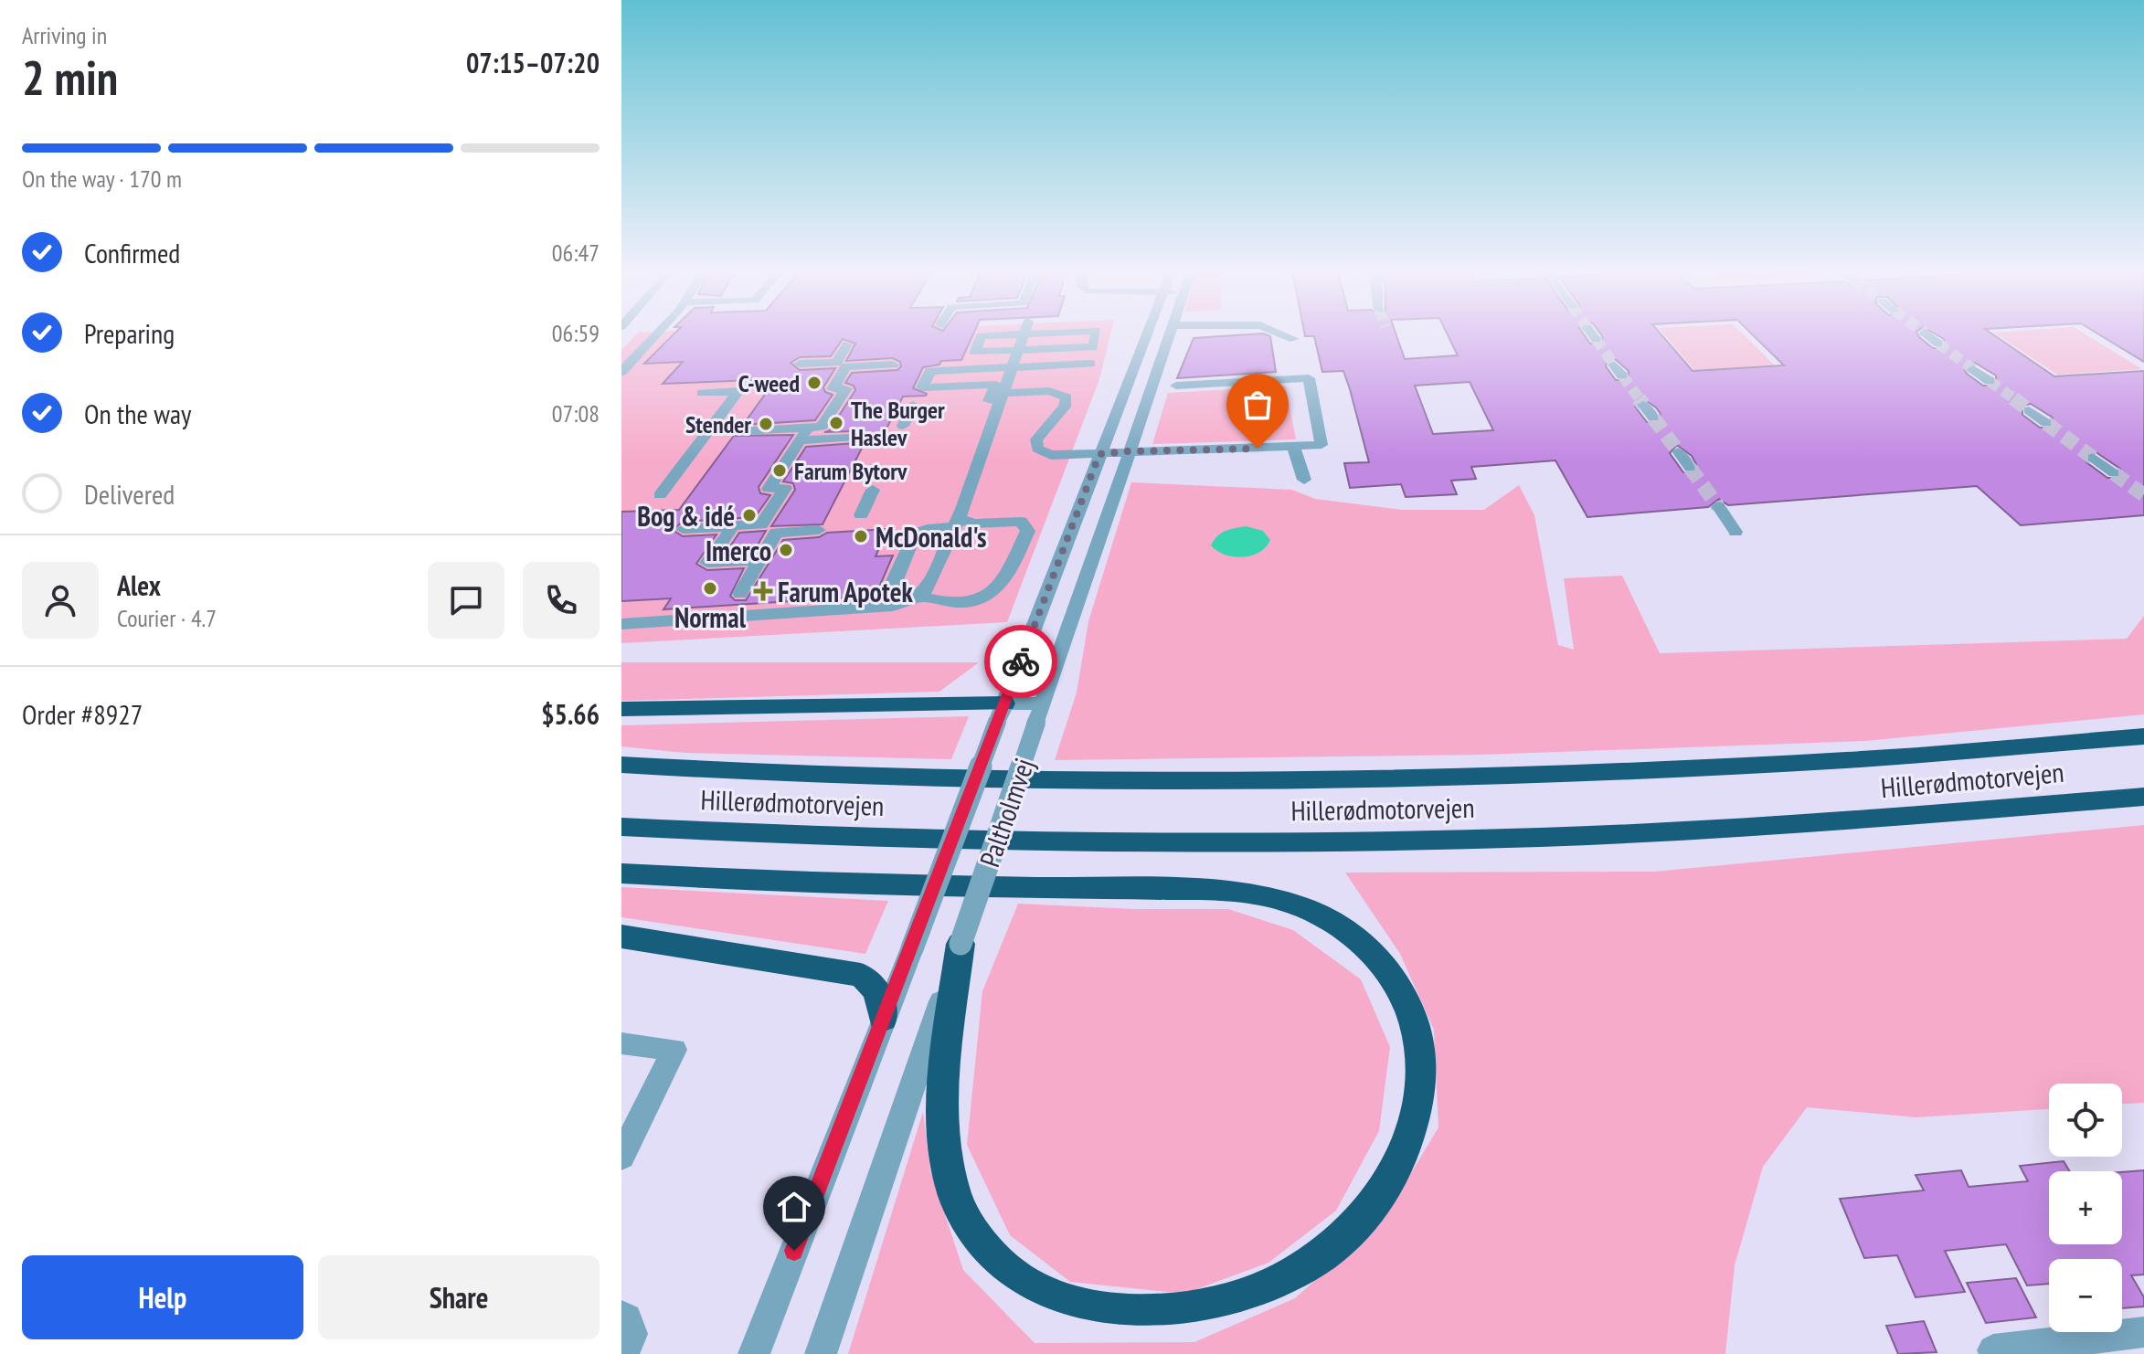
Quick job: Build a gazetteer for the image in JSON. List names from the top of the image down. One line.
{"streets":{"highway":["Hillerødmotorvejen"],"street":["Paltholmvej"]},"places":{"other":["C-weed","The Burger Haslev","Stender","Farum Bytorv","Bog & idé","McDonald's","Imerco","Normal"],"health":["Farum Apotek"]},"page":{"heading":["2 min","Arriving in","07:15–07:20"],"panel":["Alex","Courier · 4.7","Order #8927","$5.66"],"bar":"On the way · 170 m","list":[["Confirmed","06:47"],["Preparing","06:59"],["On the way","07:08"],"Delivered"],"map_buttons":["+","−"],"buttons":["Help","Share"]}}
